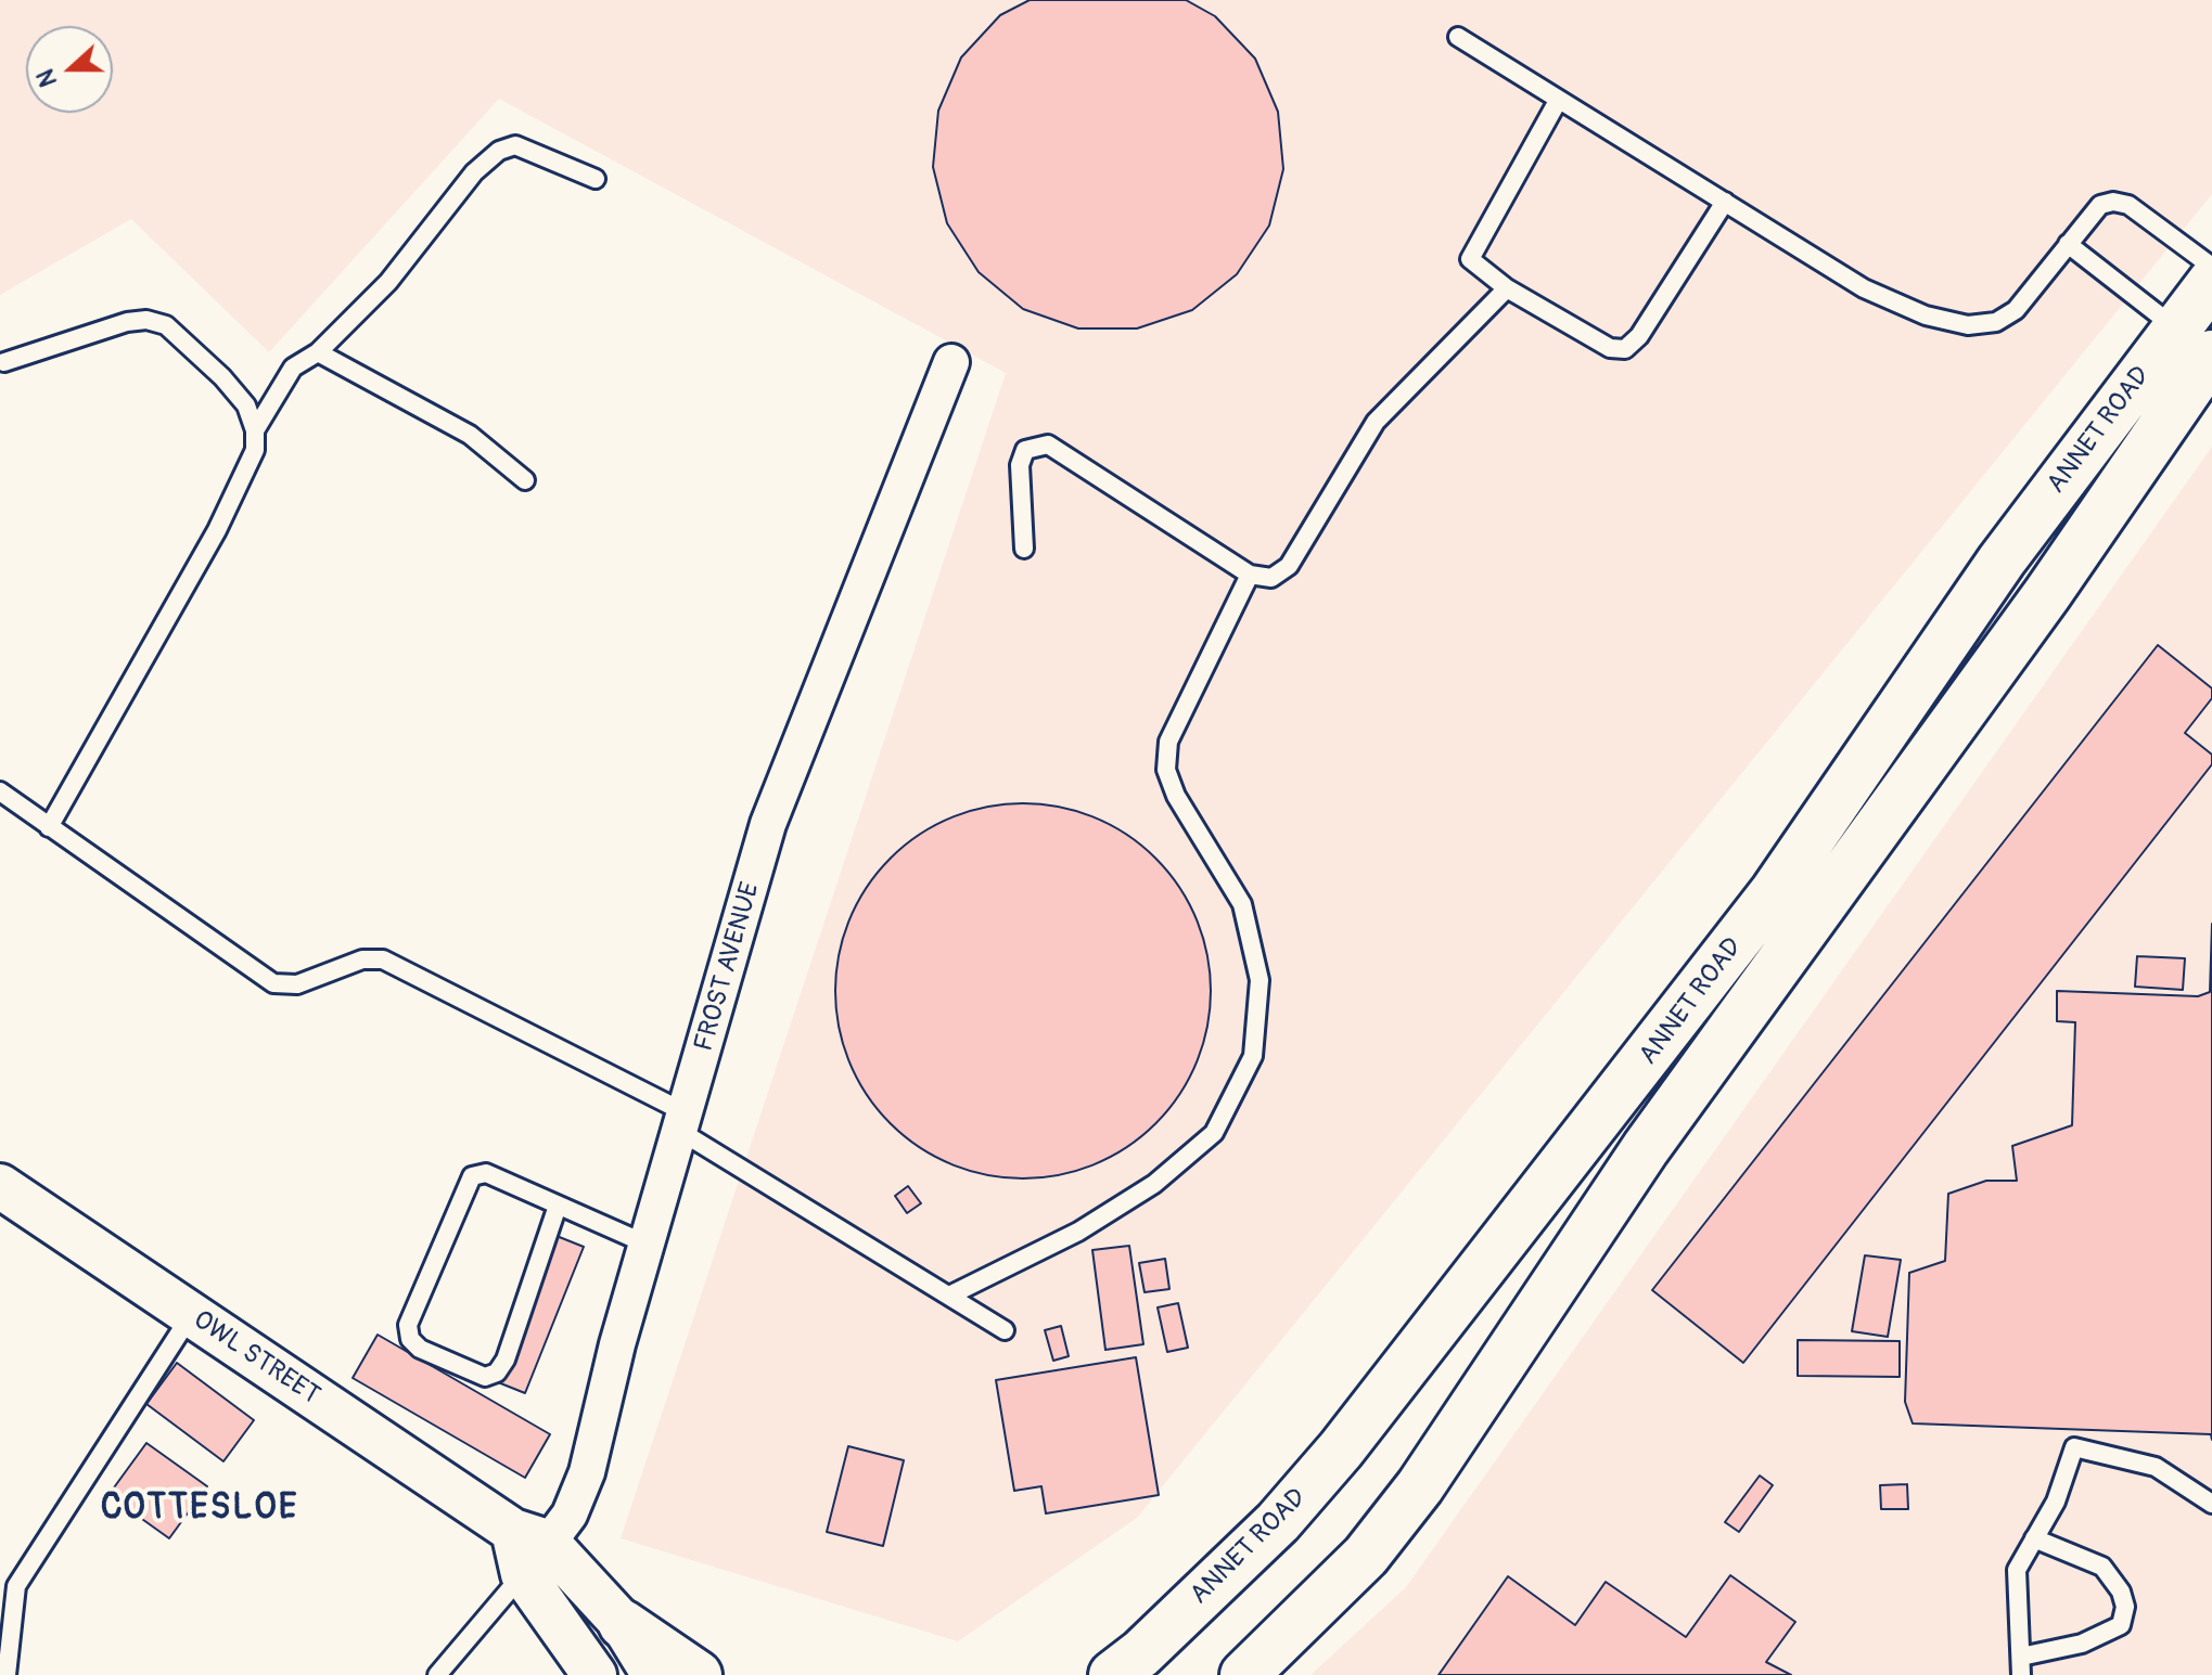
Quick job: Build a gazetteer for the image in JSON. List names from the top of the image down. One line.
{"streets":{"main road":["ANNET ROAD"],"street":["FROST AVENUE","OWL STREET"]},"crossings":[["FROST AVENUE","OWL STREET"]],"districts":["COTTESLOE"],"north":"left"}
